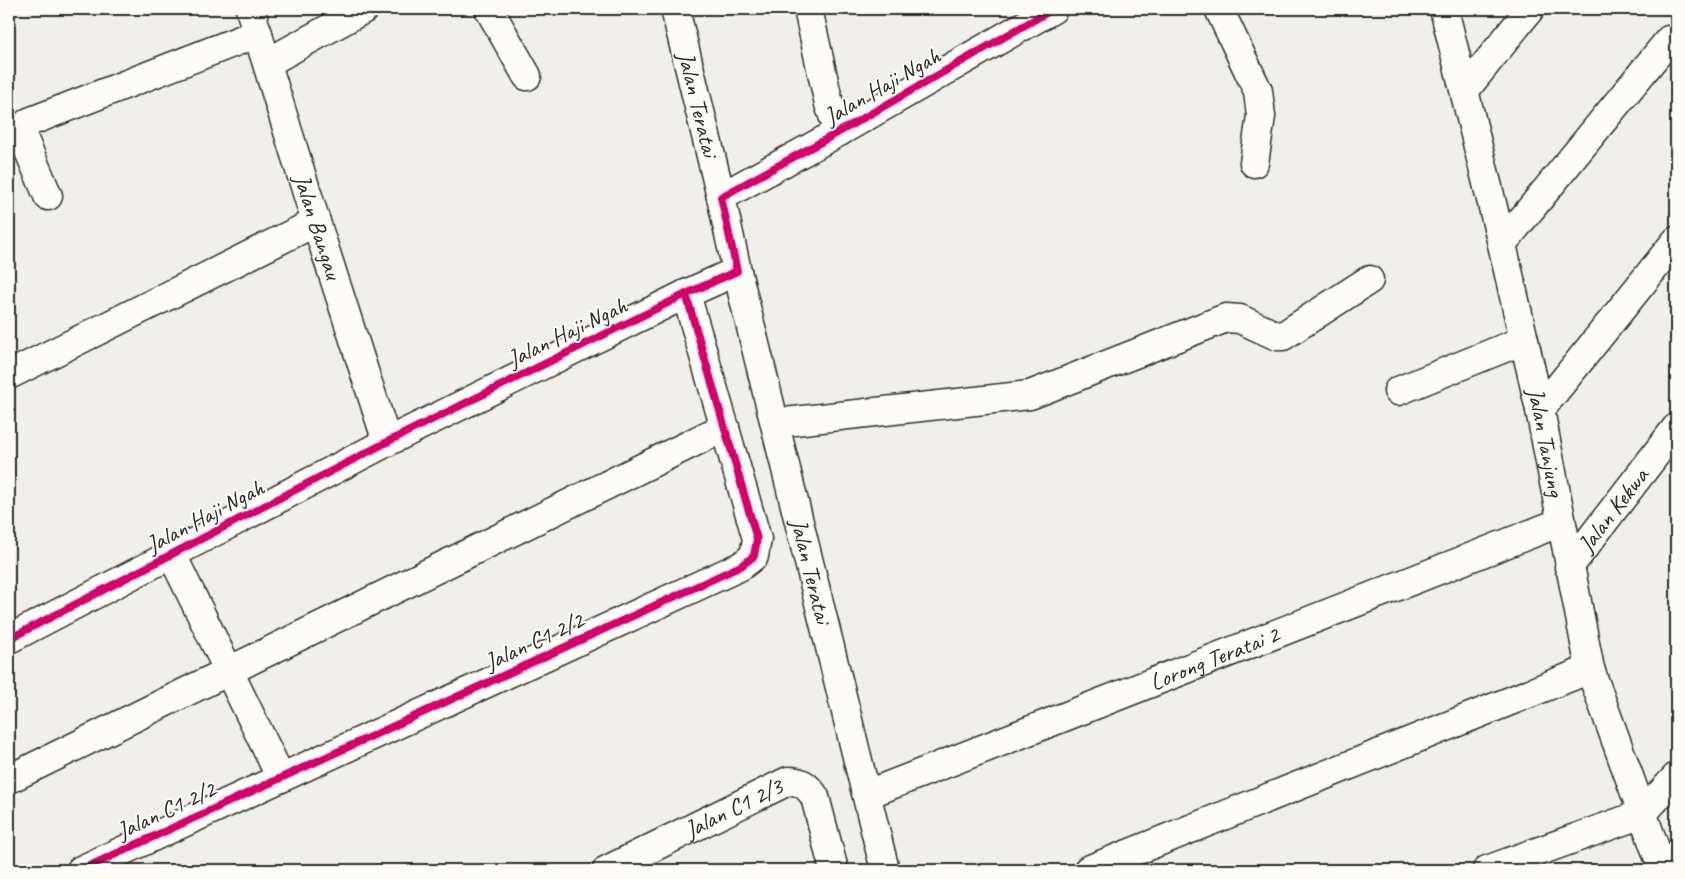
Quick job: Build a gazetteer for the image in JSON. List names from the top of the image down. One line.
{"streets":{"street":["Jalan Haji Ngah","Jalan Teratai","Jalan Bangau","Jalan Tanjung","Jalan Kekwa","Jalan C1 2/2","Lorong Teratai 2","Jalan C1 2/3"]},"crossings":[["Jalan Haji Ngah","Jalan Teratai"],["Jalan Haji Ngah","Jalan Bangau"],["Jalan Haji Ngah","Jalan C1 2/2"],["Jalan Teratai","Lorong Teratai 2"],["Jalan Tanjung","Jalan Kekwa"],["Jalan Tanjung","Lorong Teratai 2"]]}
